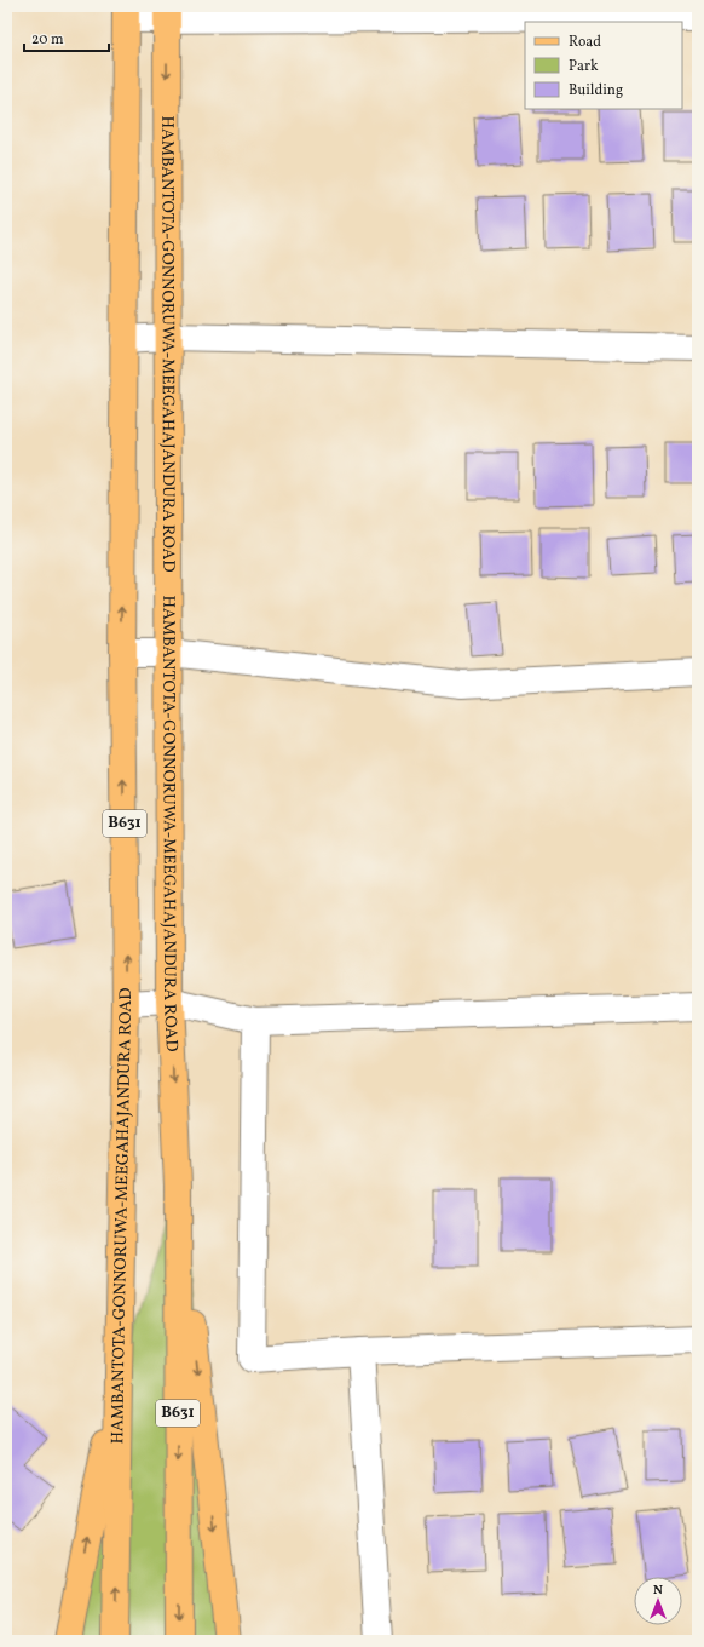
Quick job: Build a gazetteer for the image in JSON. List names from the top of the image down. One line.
{"streets":{"main road":["HAMBANTOTA-GONNORUWA-MEEGAHAJANDURA ROAD","B631"]},"legend":["Road","Park","Building"],"scale_bar":"20 m","north":"top"}
